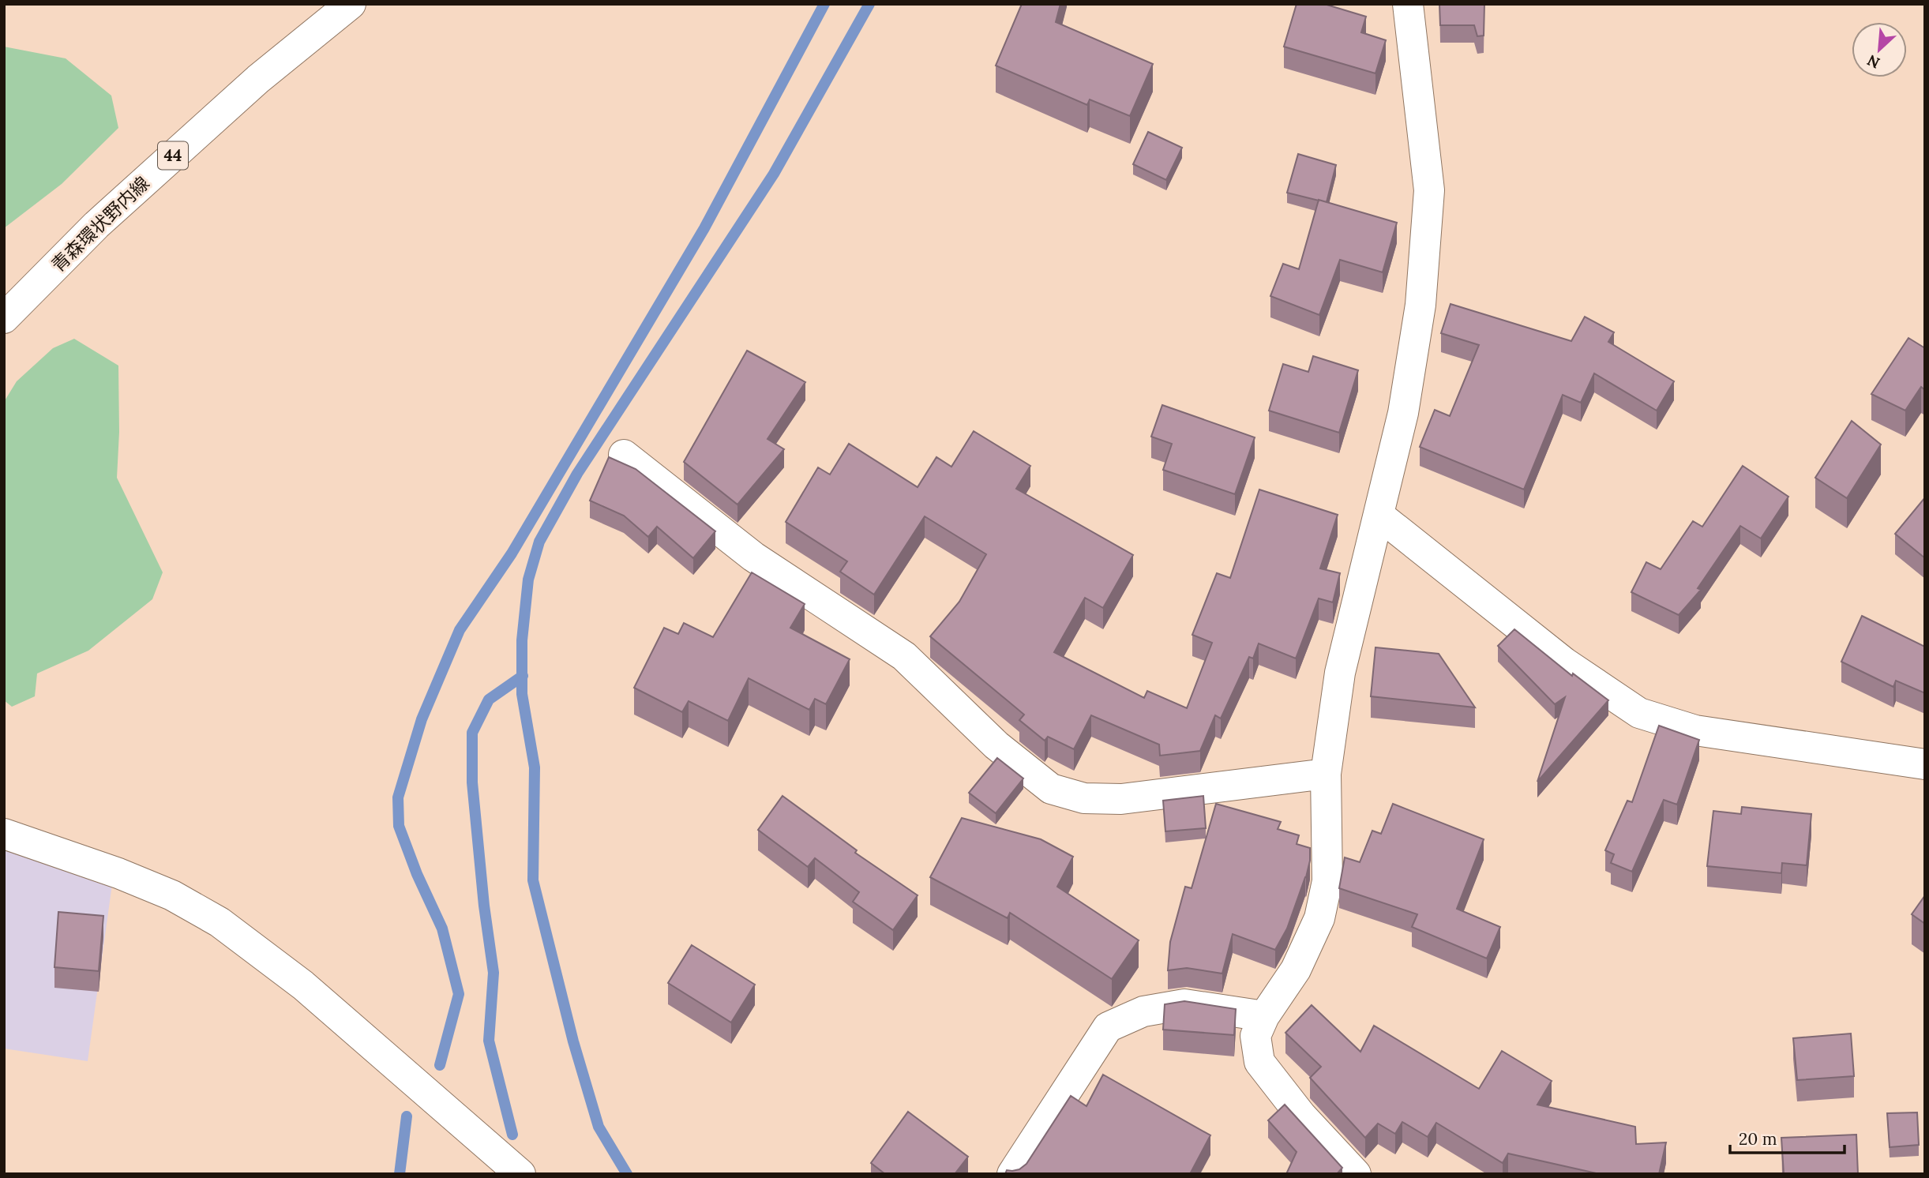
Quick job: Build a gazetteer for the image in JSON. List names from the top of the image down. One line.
{"streets":{"street":["44","青森環状野内線"]},"scale_bar":"20 m","north":"bottom left"}
